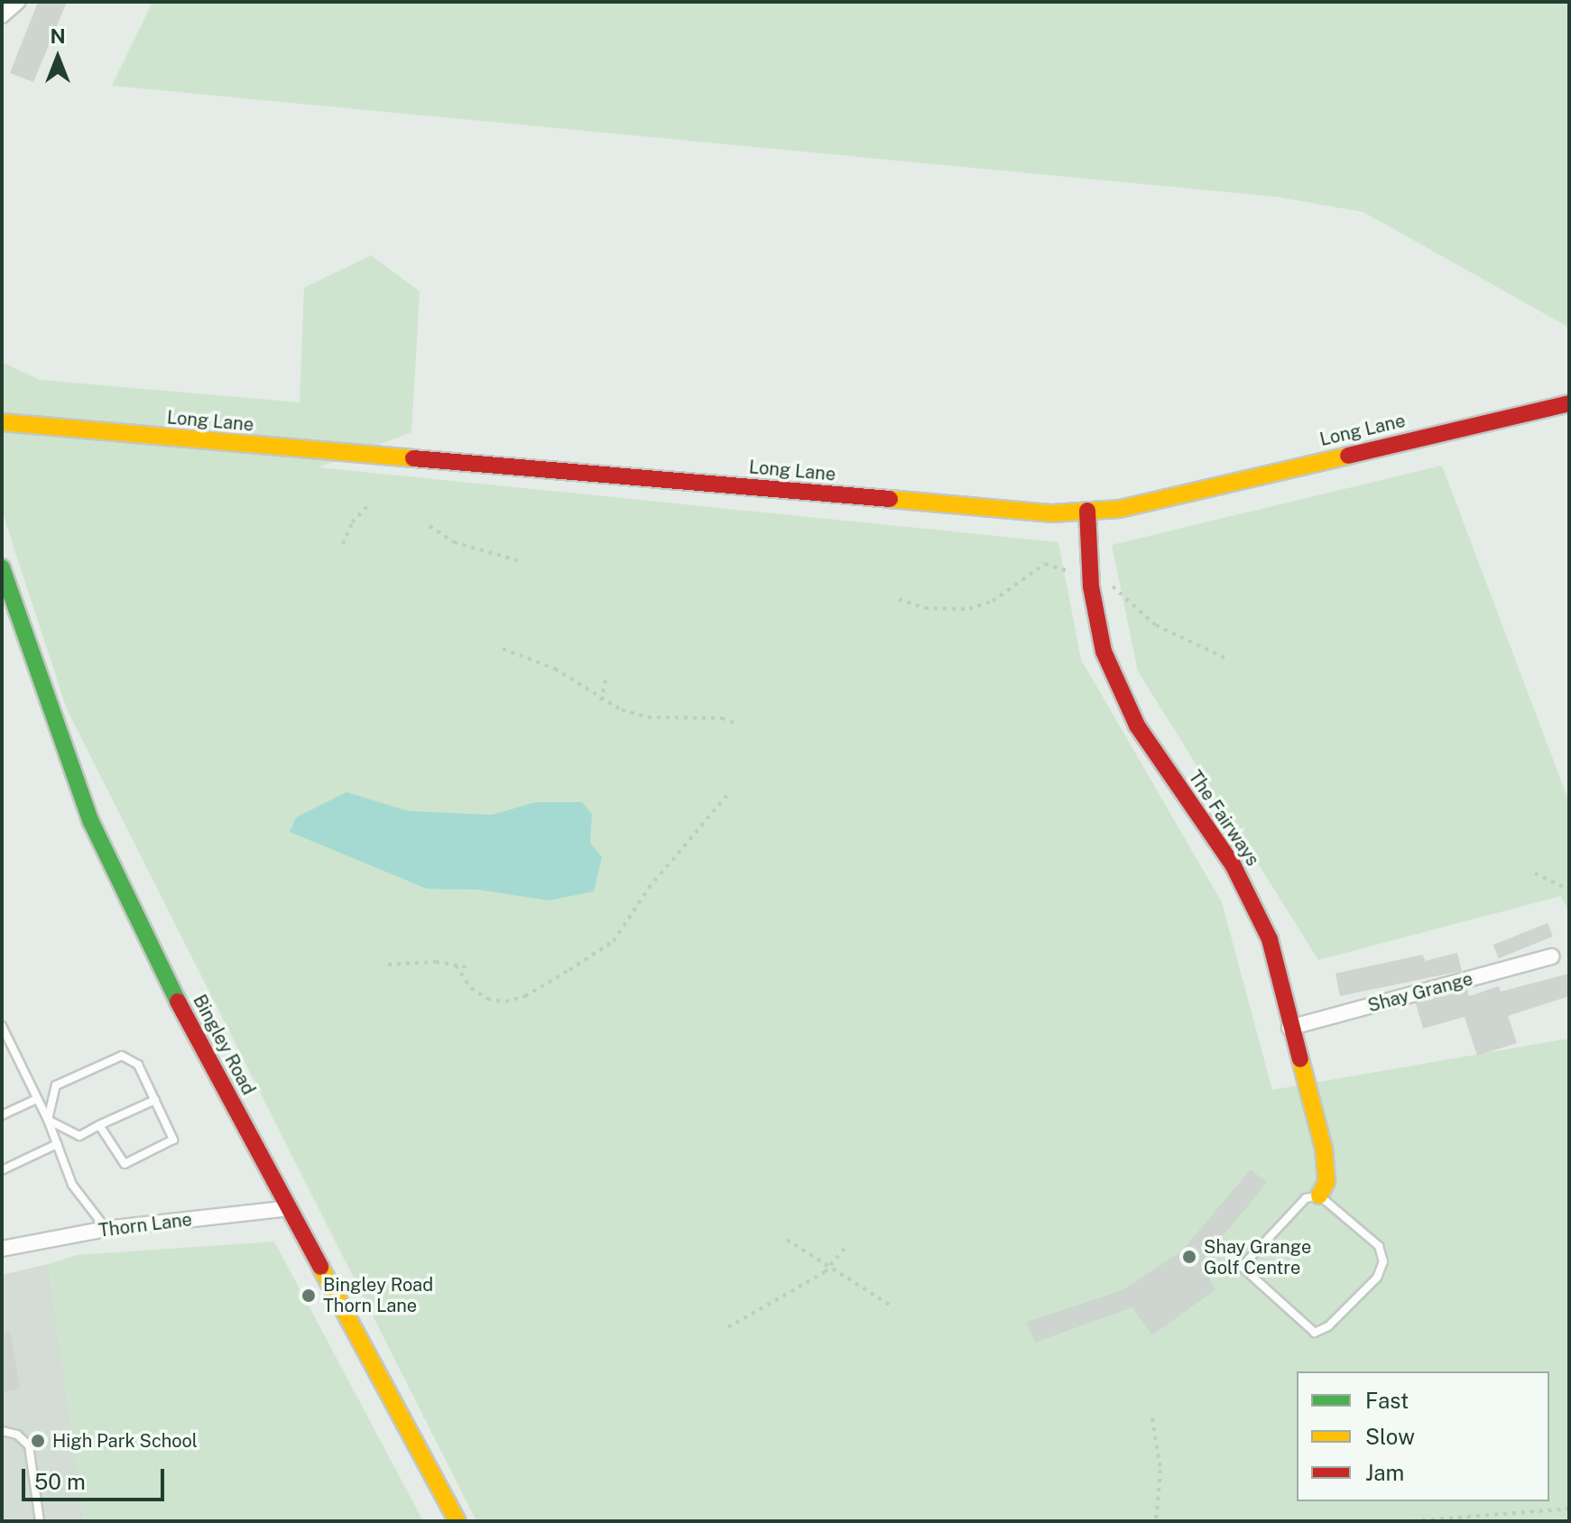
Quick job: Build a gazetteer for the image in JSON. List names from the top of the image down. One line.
{"streets":{"street":["Long Lane","The Fairways","Shay Grange","Bingley Road","Thorn Lane"]},"crossings":[["Long Lane","The Fairways"],["The Fairways","Shay Grange"],["Bingley Road","Thorn Lane"]],"places":["Shay Grange Golf Centre","Bingley Road Thorn Lane","High Park School"],"legend":["Fast","Slow","Jam"],"scale_bar":"50 m","north":"top"}
